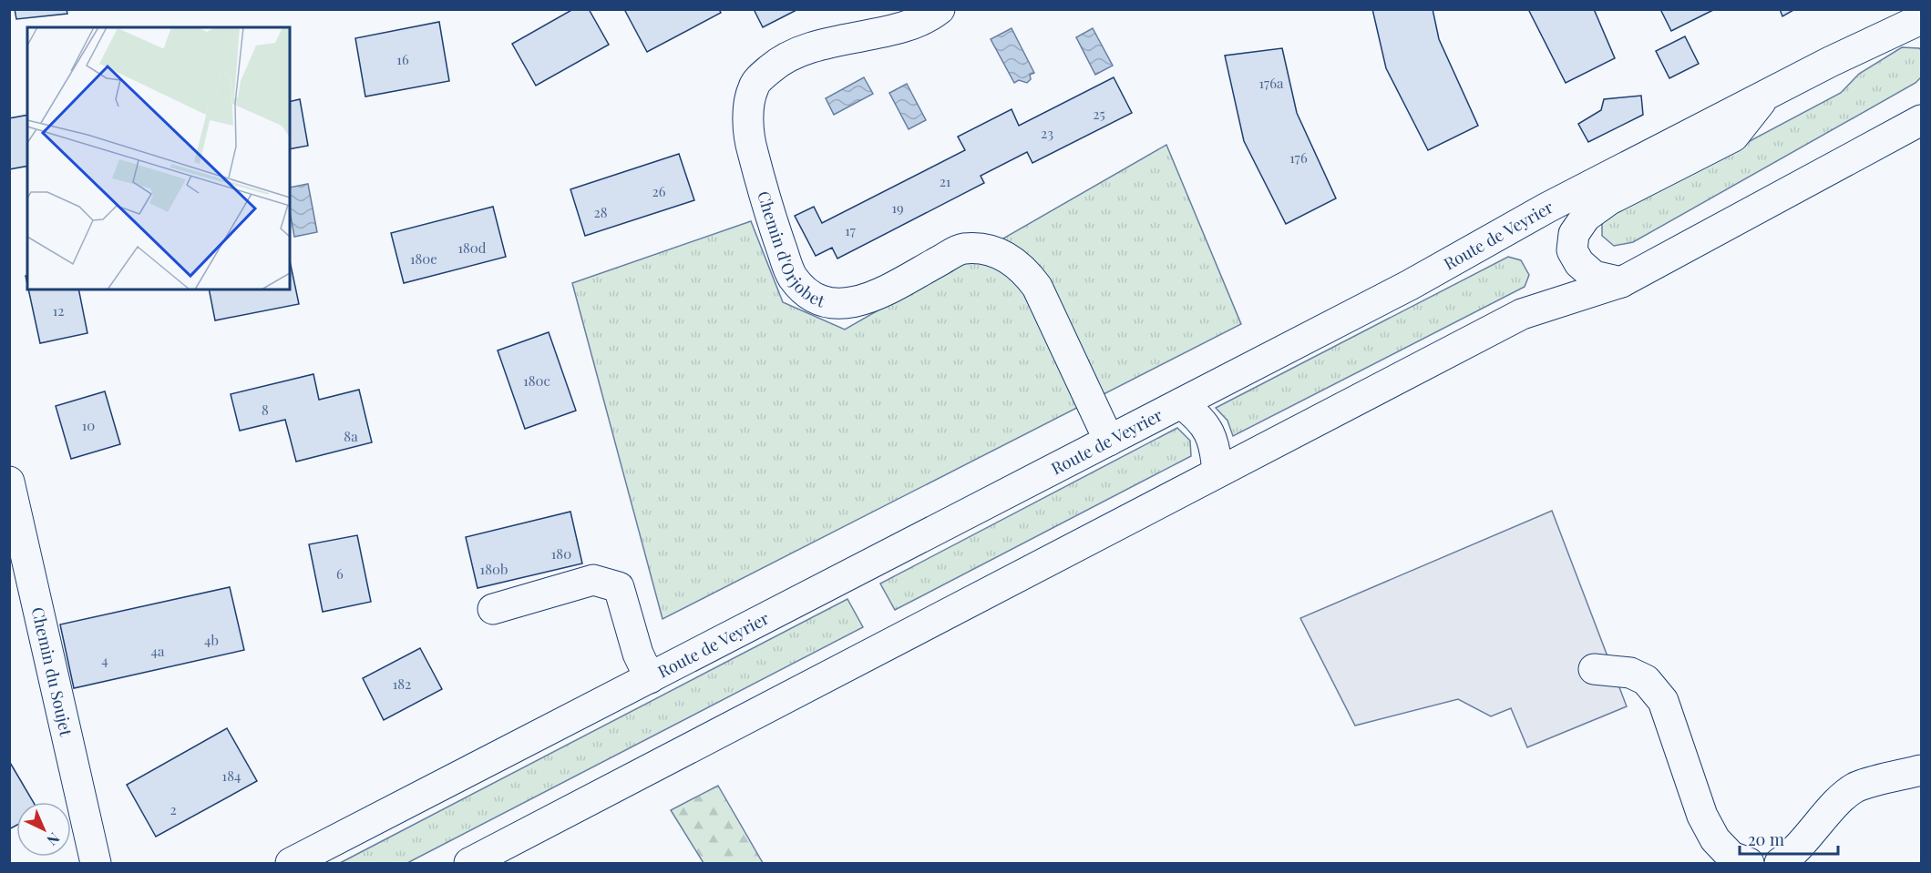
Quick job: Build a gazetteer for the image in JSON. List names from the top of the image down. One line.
{"streets":{"main road":["Route de Veyrier","Chemin d'Orjobet","Chemin du Soujet"]},"crossings":[["Route de Veyrier","Chemin d'Orjobet"]],"house_numbers":["16","176a","25","23","176","21","26","19","28","17","180d","180e","12","180c","8","10","8a","180","180b","6","4b","4a","4","182","184","2"],"scale_bar":"20 m","north":"bottom right"}
